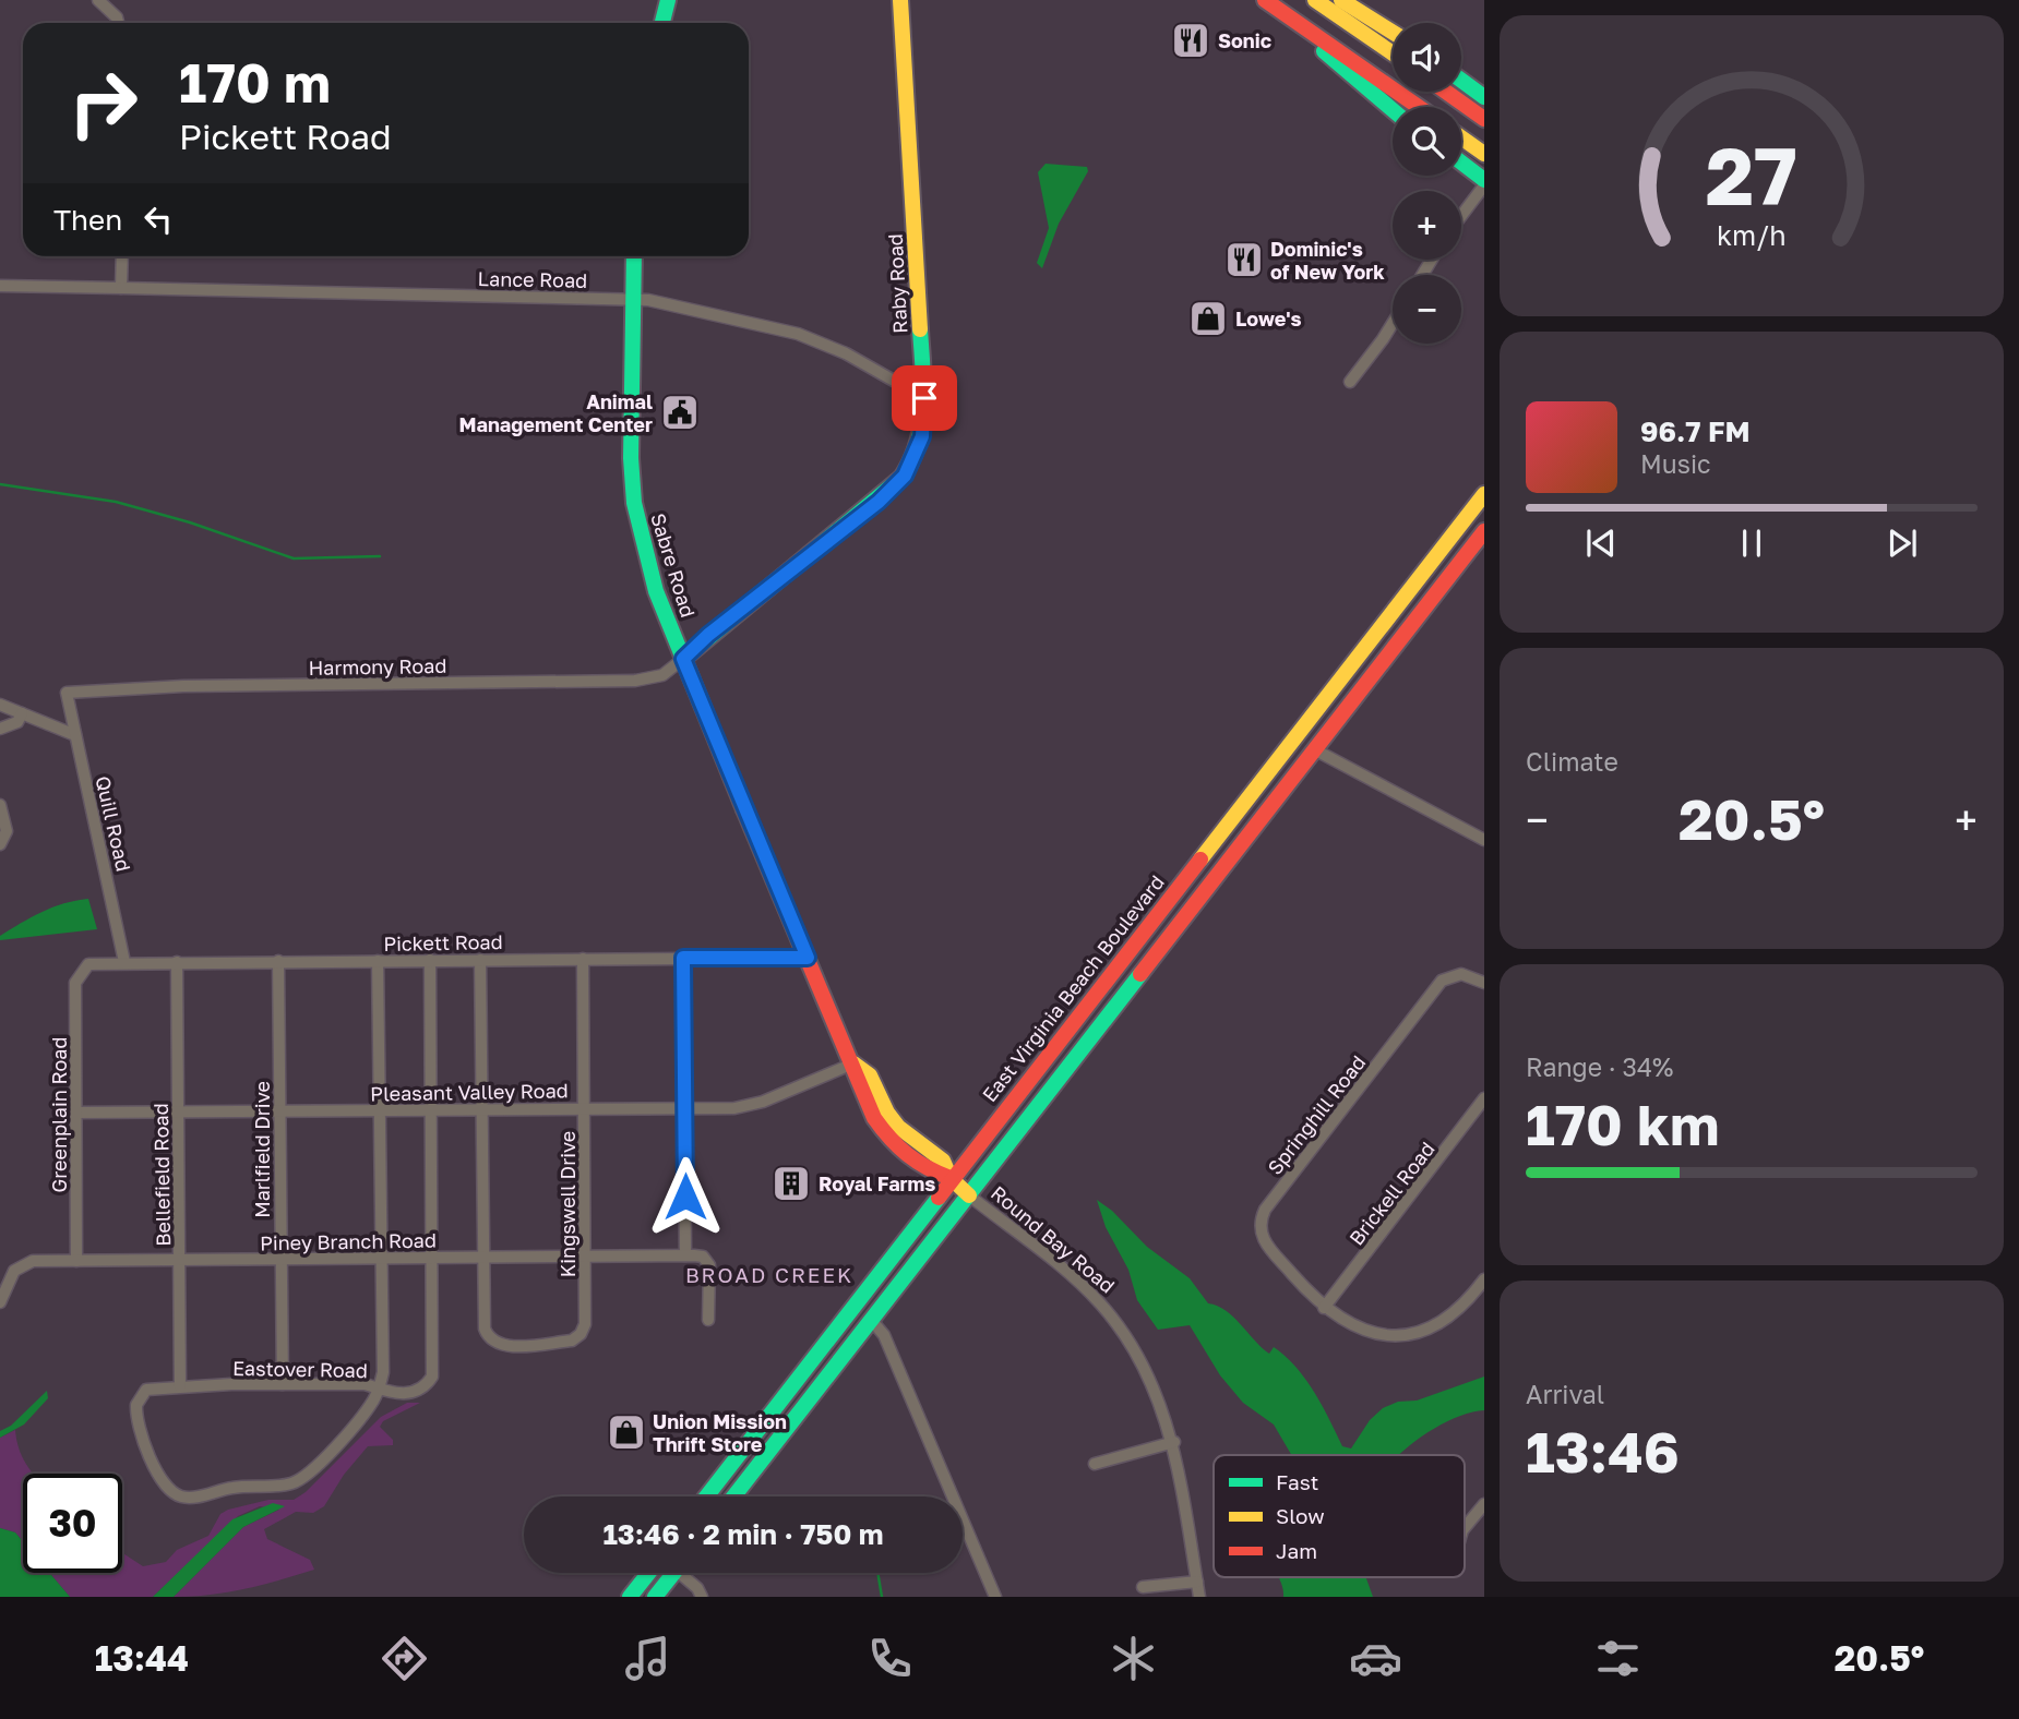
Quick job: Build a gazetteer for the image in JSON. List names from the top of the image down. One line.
{"streets":{"main road":["Raby Road","Sabre Road","East Virginia Beach Boulevard","Round Bay Road"],"street":["Lance Road","Harmony Road","Quill Road","Pickett Road","Pleasant Valley Road","Greenplain Road","Springhill Road","Marlfield Drive","Bellefield Road","Brickell Road","Kingswell Drive","Piney Branch Road","Eastover Road"]},"crossings":[["Lance Road","Raby Road"],["Lance Road","Sabre Road"],["Raby Road","Sabre Road"],["Raby Road","Harmony Road"],["Sabre Road","Harmony Road"],["Harmony Road","Quill Road"],["Quill Road","Pickett Road"],["Pickett Road","Greenplain Road"],["Pickett Road","Marlfield Drive"],["Pickett Road","Bellefield Road"],["Pickett Road","Kingswell Drive"],["East Virginia Beach Boulevard","Round Bay Road"],["Pleasant Valley Road","Greenplain Road"],["Pleasant Valley Road","Marlfield Drive"],["Pleasant Valley Road","Bellefield Road"],["Pleasant Valley Road","Kingswell Drive"],["Greenplain Road","Piney Branch Road"],["Springhill Road","Brickell Road"],["Marlfield Drive","Piney Branch Road"],["Marlfield Drive","Eastover Road"],["Bellefield Road","Piney Branch Road"],["Bellefield Road","Eastover Road"],["Kingswell Drive","Piney Branch Road"],["Piney Branch Road","Eastover Road"]],"districts":["BROAD CREEK"],"places":{"restaurant":["Sonic","Dominic's of New York"],"shop":["Lowe's","Union Mission Thrift Store"],"public building":["Animal Management Center"],"building":["Royal Farms"]},"legend":["Fast","Slow","Jam"],"page":{"map_buttons":["+","−"],"turn":["170 m","Pickett Road"],"then":"Then","song":["96.7 FM","Music"],"tile":["Climate",["Range · 34%","170 km"],["Arrival","13:46"]],"heat":["−","20.5°","+"],"limit":"30","trip":"13:46 · 2 min · 750 m","tabs":["13:44","20.5°"],"gauge":["27","km/h"]}}
